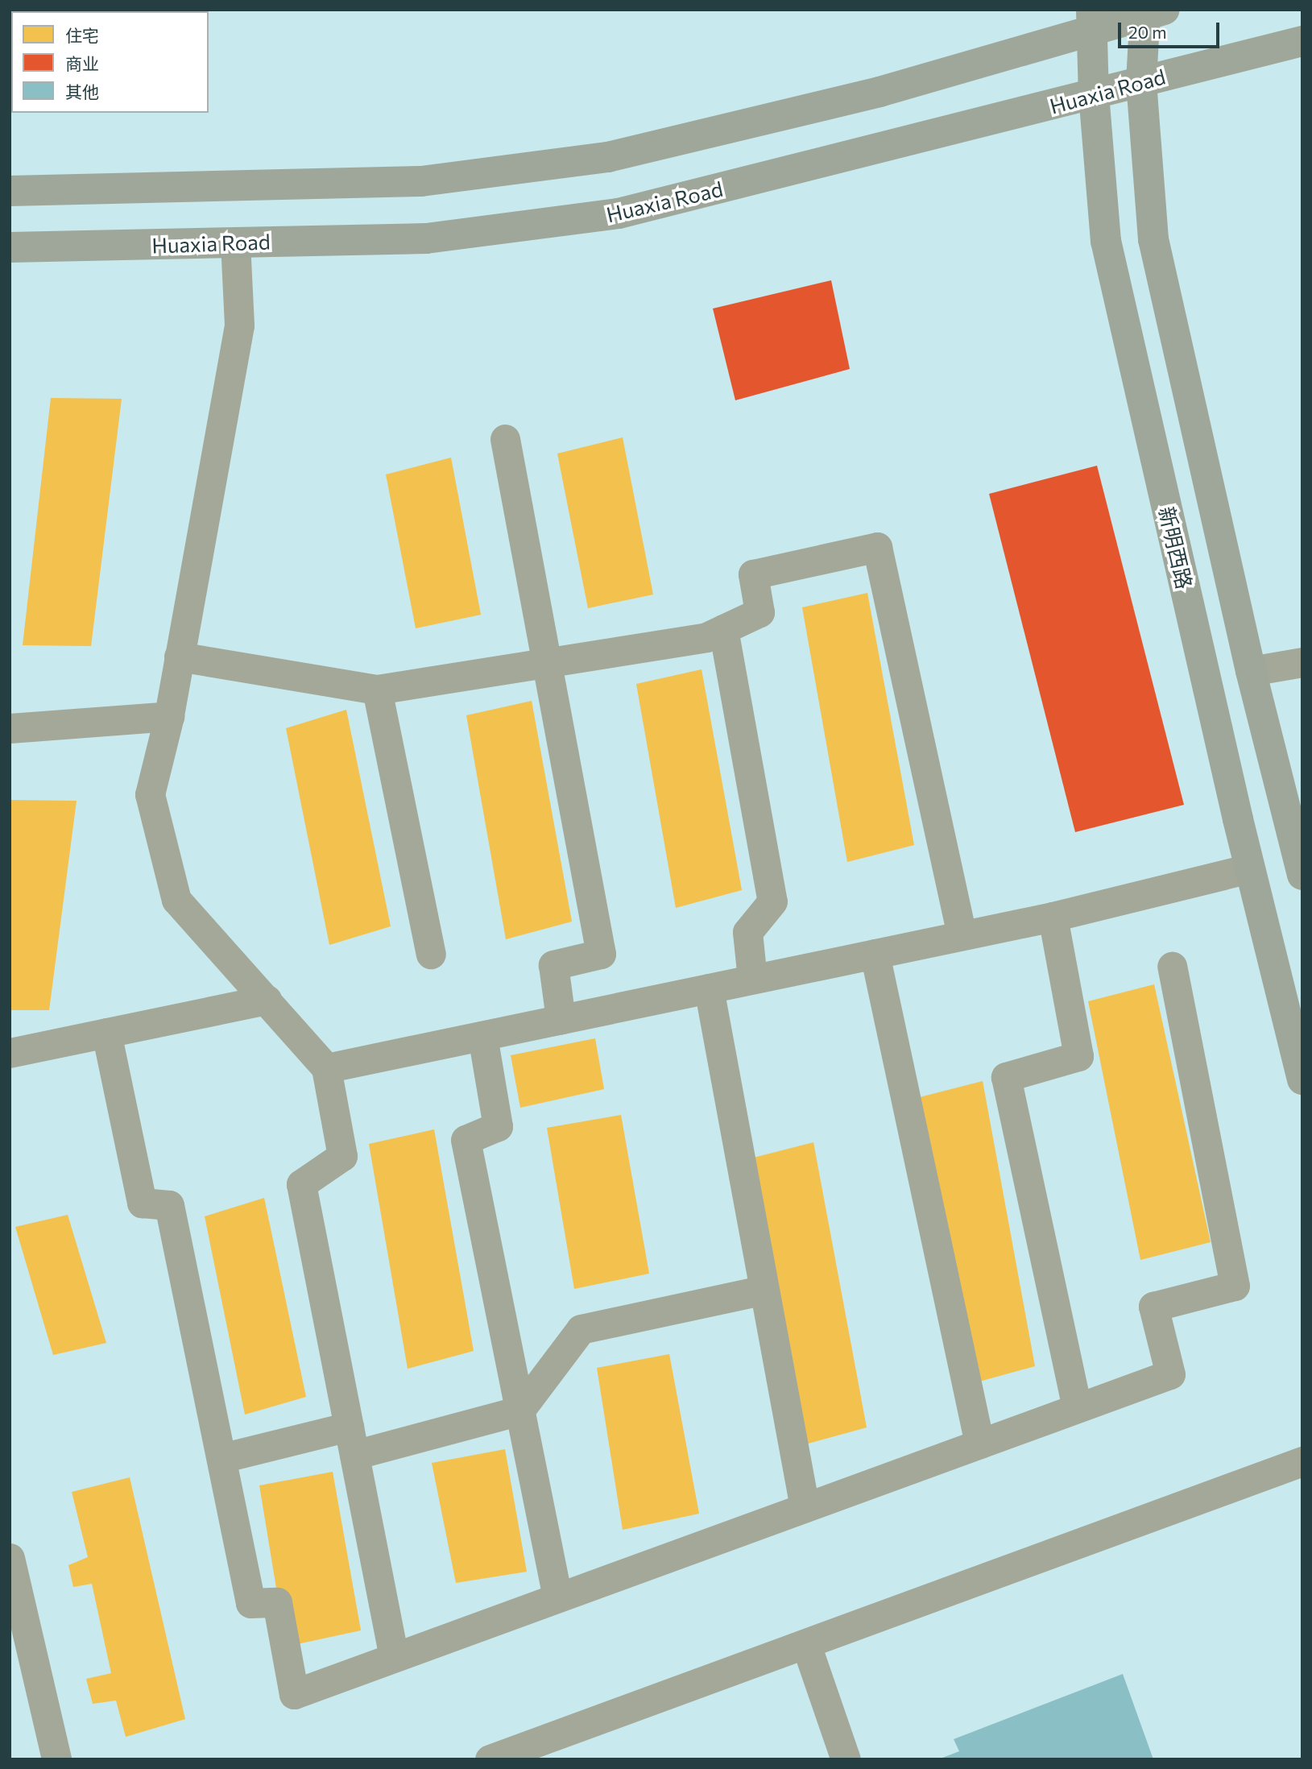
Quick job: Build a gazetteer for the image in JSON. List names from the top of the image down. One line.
{"streets":{"street":["Huaxia Road","新明西路"]},"crossings":[["Huaxia Road","新明西路"]],"legend":["住宅","商业","其他"],"scale_bar":"20 m"}
